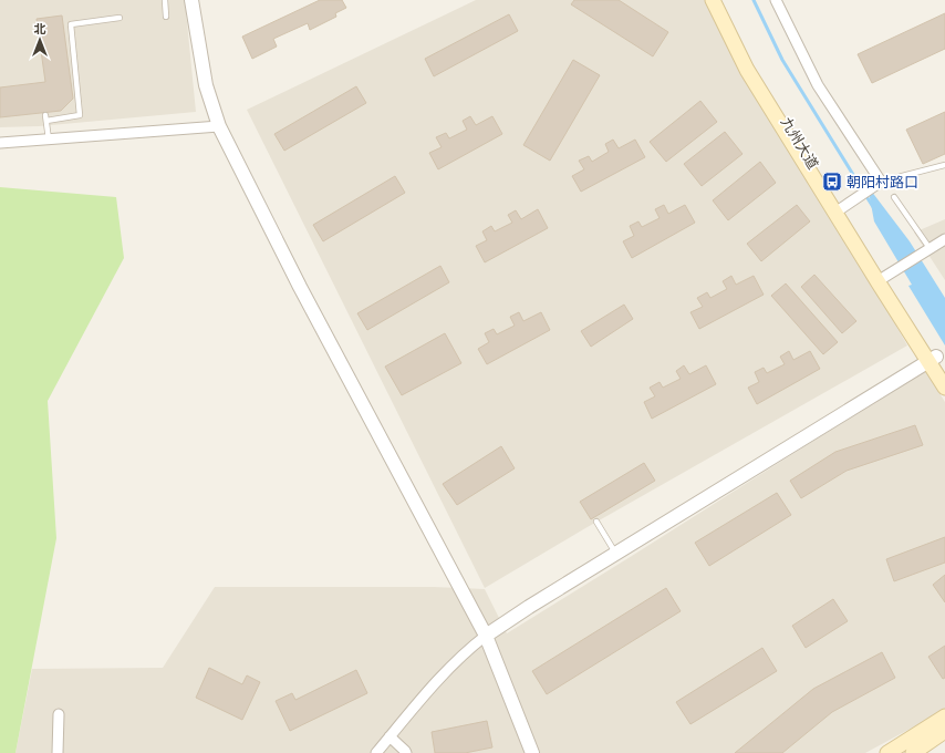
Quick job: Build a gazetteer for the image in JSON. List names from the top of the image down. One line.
{"streets":{"main road":["九州大道"]},"places":{"bus stop":["朝阳村路口"]},"north":"top"}
